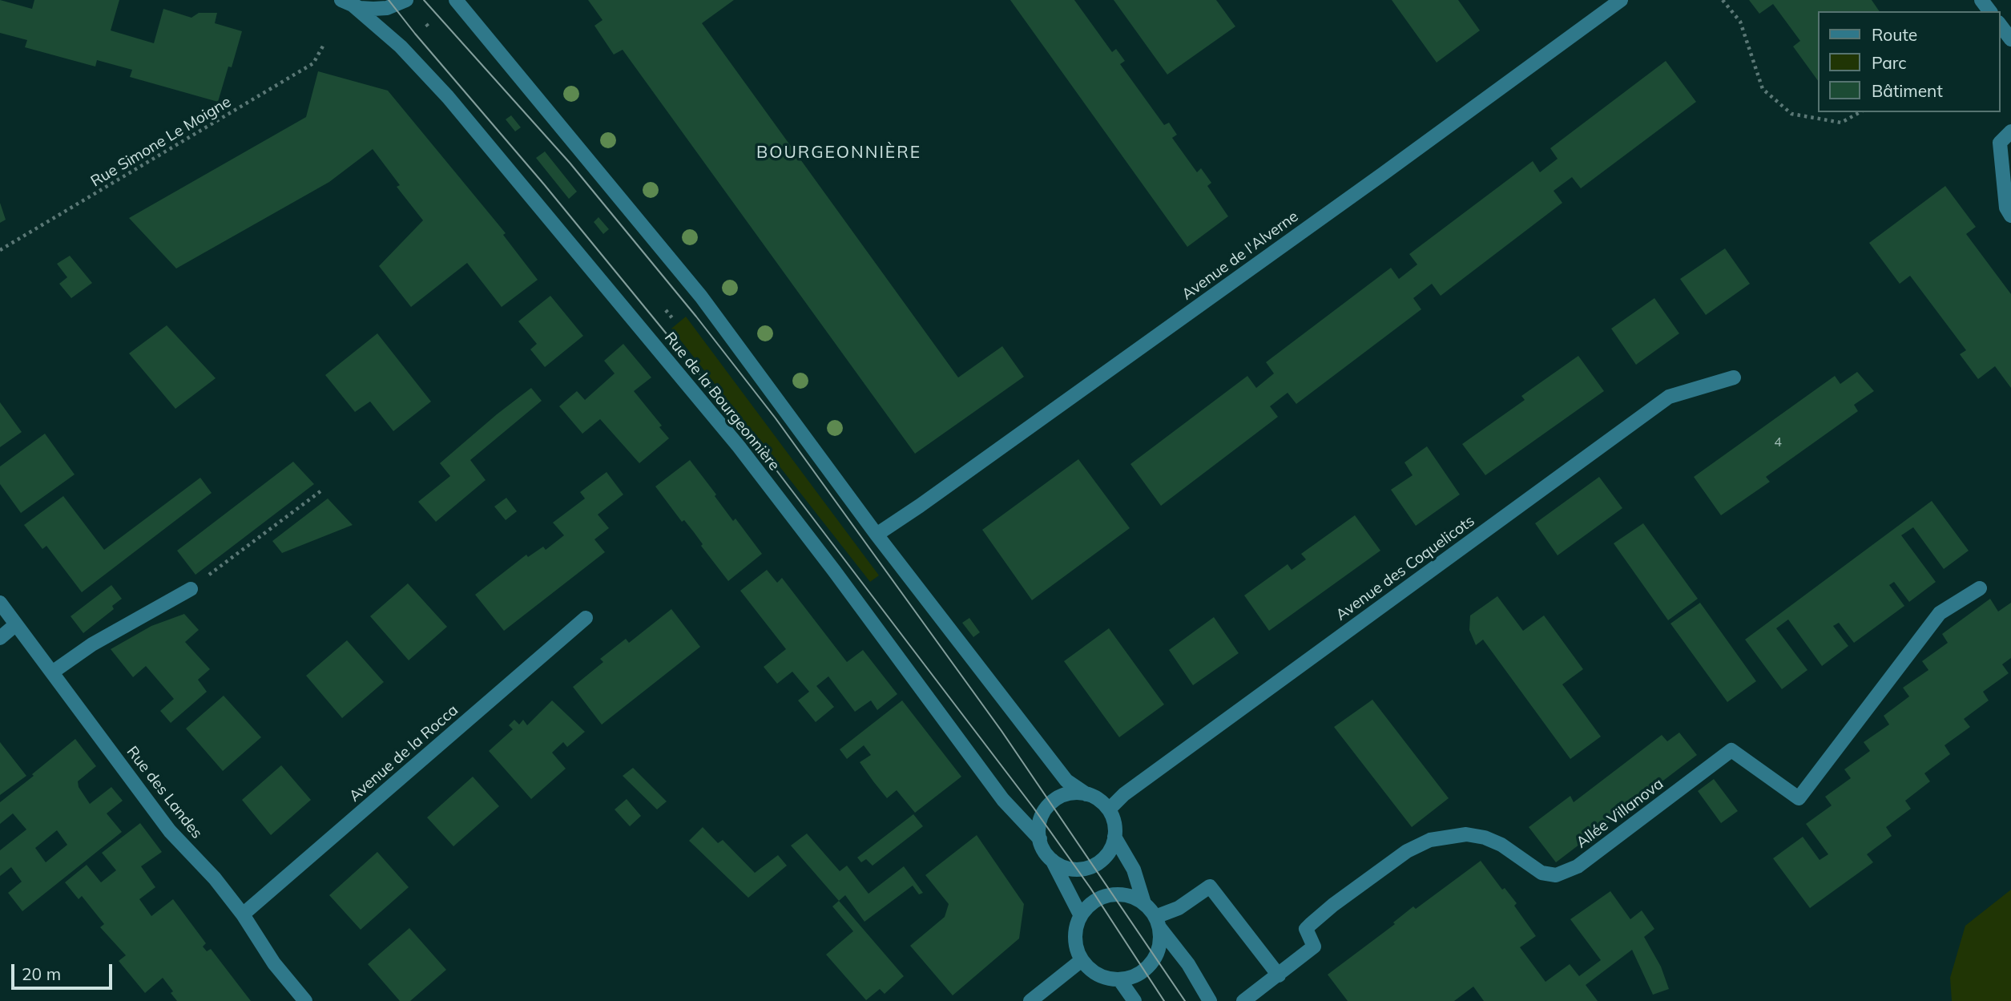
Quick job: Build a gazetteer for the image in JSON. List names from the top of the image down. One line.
{"streets":{"street":["Avenue de l'Alverne","Rue de la Bourgeonnière","Avenue des Coquelicots","Avenue de la Rocca","Rue des Landes","Allée Villanova"],"path":["Rue Simone Le Moigne"]},"crossings":[["Rue de la Bourgeonnière","Avenue des Coquelicots"],["Avenue de la Rocca","Rue des Landes"]],"districts":["BOURGEONNIÈRE"],"house_numbers":["4"],"legend":["Route","Parc","Bâtiment"],"scale_bar":"20 m"}
